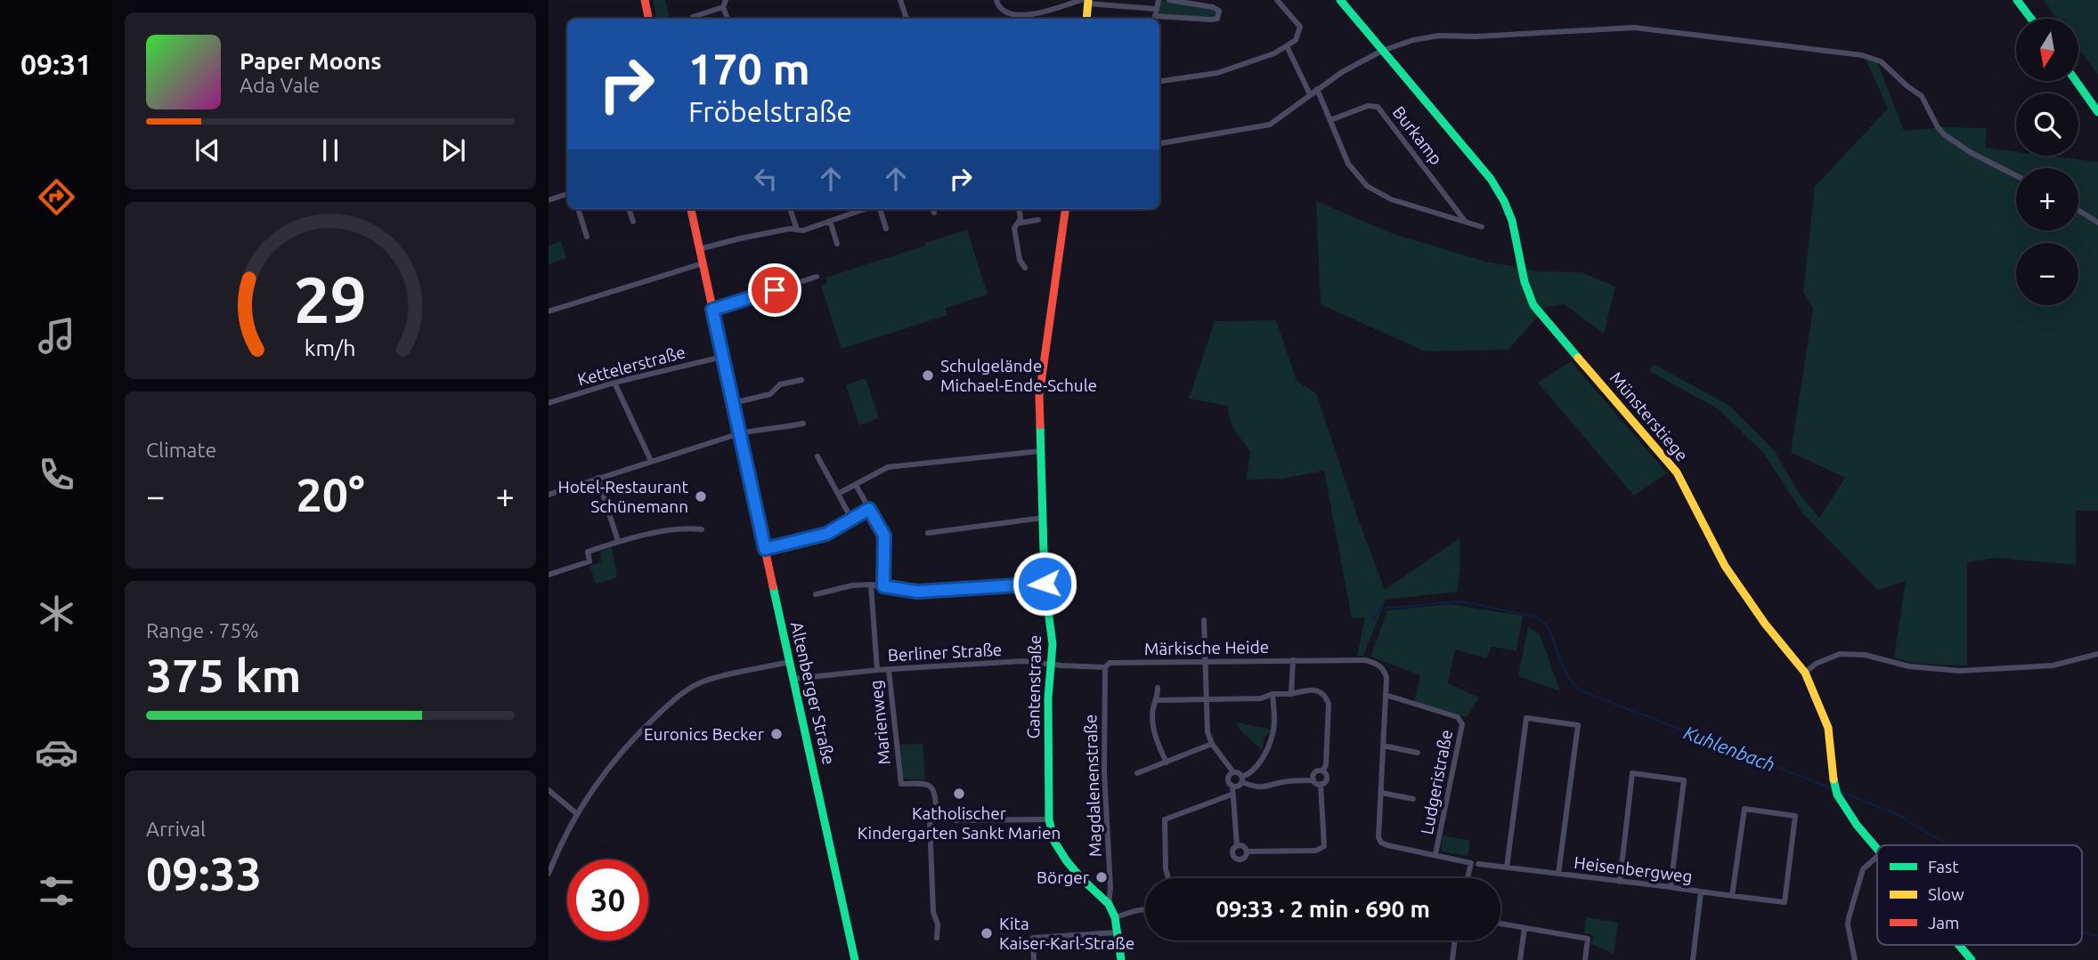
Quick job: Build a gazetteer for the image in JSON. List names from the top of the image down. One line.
{"streets":{"main road":["Münsterstiege","Gantenstraße","Altenberger Straße"],"street":["Burkamp","Kettelerstraße","Märkische Heide","Berliner Straße","Marienweg","Ludgeristraße","Magdalenenstraße","Heisenbergweg"]},"crossings":[["Kettelerstraße","Altenberger Straße"],["Märkische Heide","Berliner Straße"],["Märkische Heide","Gantenstraße"],["Märkische Heide","Ludgeristraße"],["Märkische Heide","Magdalenenstraße"],["Berliner Straße","Gantenstraße"],["Berliner Straße","Altenberger Straße"],["Berliner Straße","Marienweg"],["Gantenstraße","Magdalenenstraße"]],"water":["Kuhlenbach"],"places":["Schulgelände Michael-Ende-Schule","Hotel-Restaurant Schünemann","Euronics Becker","Katholischer Kindergarten Sankt Marien","Börger","Kita Kaiser-Karl-Straße"],"legend":["Fast","Slow","Jam"],"north":"bottom","page":{"tabs":"09:31","map_buttons":["+","−"],"turn":["170 m","Fröbelstraße"],"song":["Paper Moons","Ada Vale"],"tile":["Climate",["Range · 75%","375 km"],["Arrival","09:33"]],"heat":["−","20°","+"],"limit":"30","trip":"09:33 · 2 min · 690 m","gauge":["29","km/h"]}}
